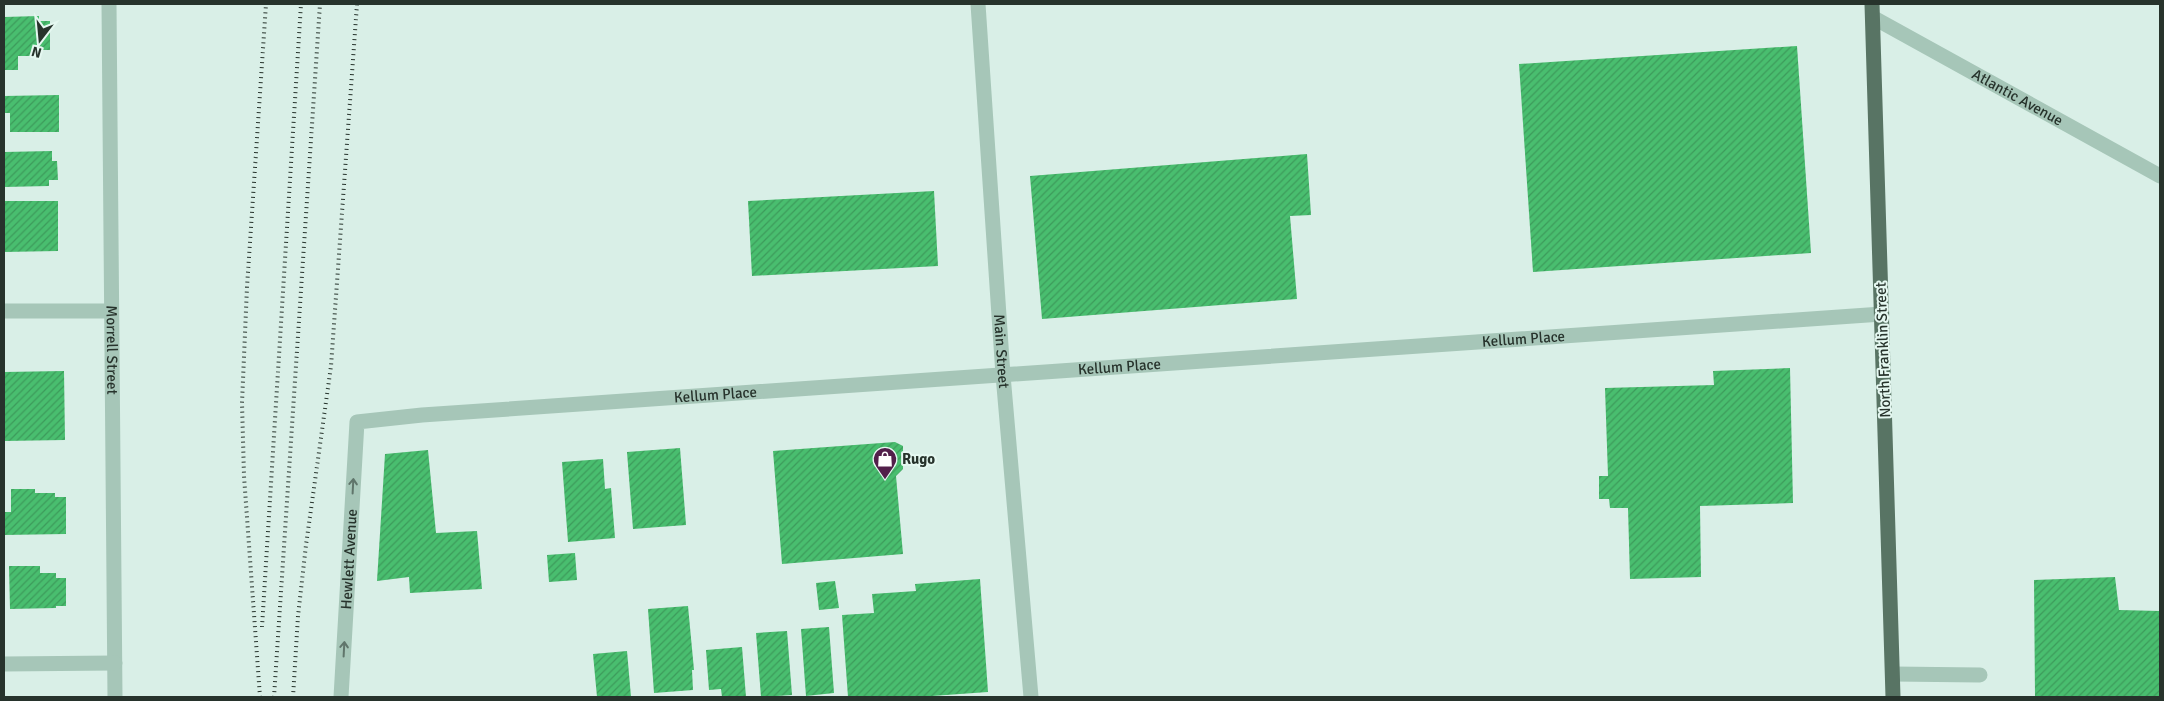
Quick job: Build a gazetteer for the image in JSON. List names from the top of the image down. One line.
{"streets":{"main road":["North Franklin Street"],"street":["Atlantic Avenue","Kellum Place","Morrell Street","Main Street","Hewlett Avenue"]},"crossings":[["Atlantic Avenue","North Franklin Street"],["Kellum Place","North Franklin Street"],["Kellum Place","Main Street"],["Kellum Place","Hewlett Avenue"]],"one_way":["Hewlett Avenue"],"places":{"shop":["Rugo"]},"north":"bottom"}
